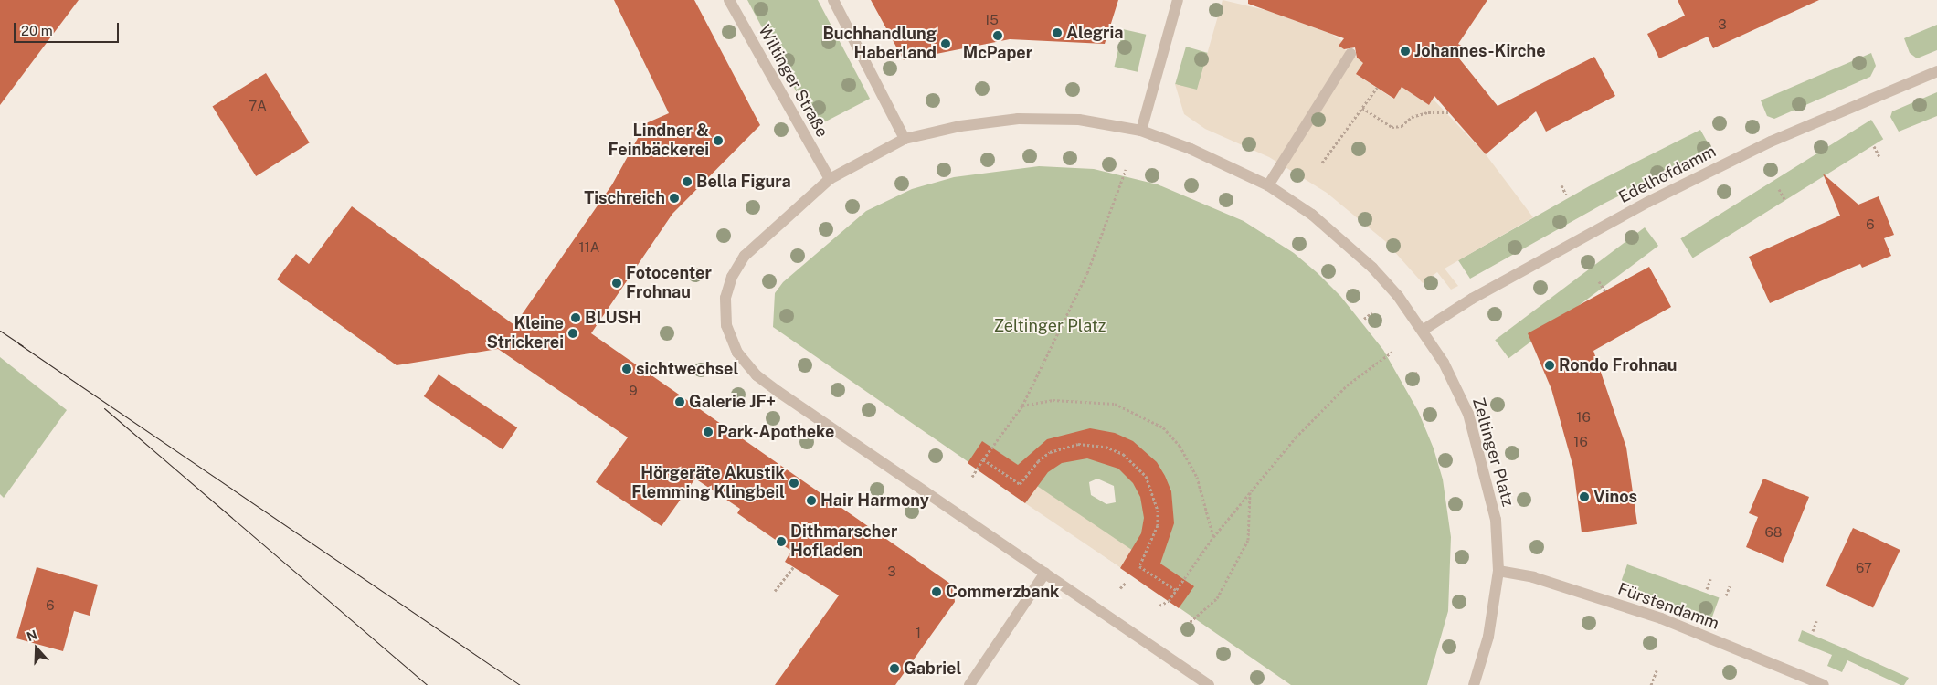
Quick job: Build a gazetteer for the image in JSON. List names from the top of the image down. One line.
{"streets":{"street":["Wiltinger Straße","Edelhofdamm","Zeltinger Platz","Fürstendamm"]},"crossings":[["Wiltinger Straße","Zeltinger Platz"],["Edelhofdamm","Zeltinger Platz"],["Zeltinger Platz","Fürstendamm"]],"parks":["Zeltinger Platz"],"places":["Alegria","McPaper","Buchhandlung Haberland","Johannes-Kirche","Lindner & Feinbäckerei","Bella Figura","Tischreich","Fotocenter Frohnau","BLUSH","Kleine Strickerei","Rondo Frohnau","sichtwechsel","Galerie JF+","Park-Apotheke","Hörgeräte Akustik Flemming Klingbeil","Vinos","Hair Harmony","Dithmarscher Hofladen","Commerzbank","Gabriel"],"house_numbers":["15","3","7A","6","11A","9","16","16","68","67","3","6","1"],"scale_bar":"20 m","north":"top"}
